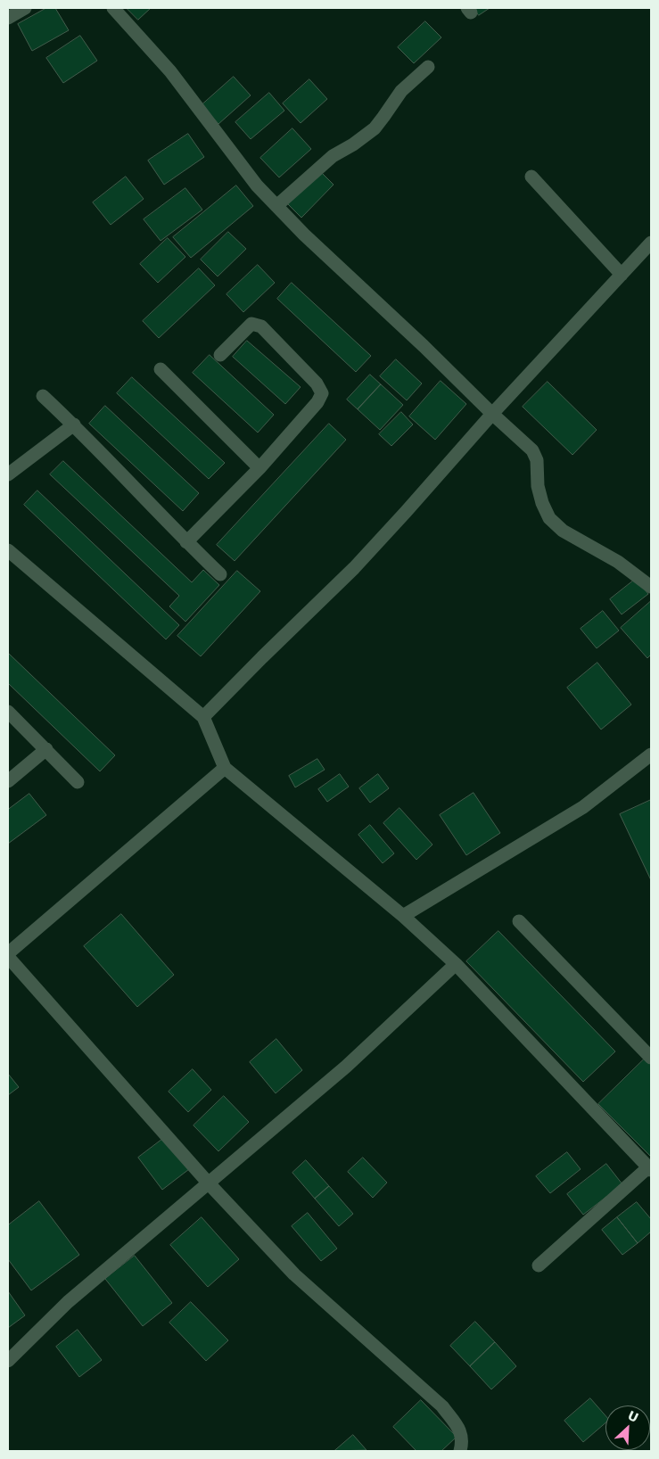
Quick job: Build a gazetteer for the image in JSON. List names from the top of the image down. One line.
{"north":"top right"}
